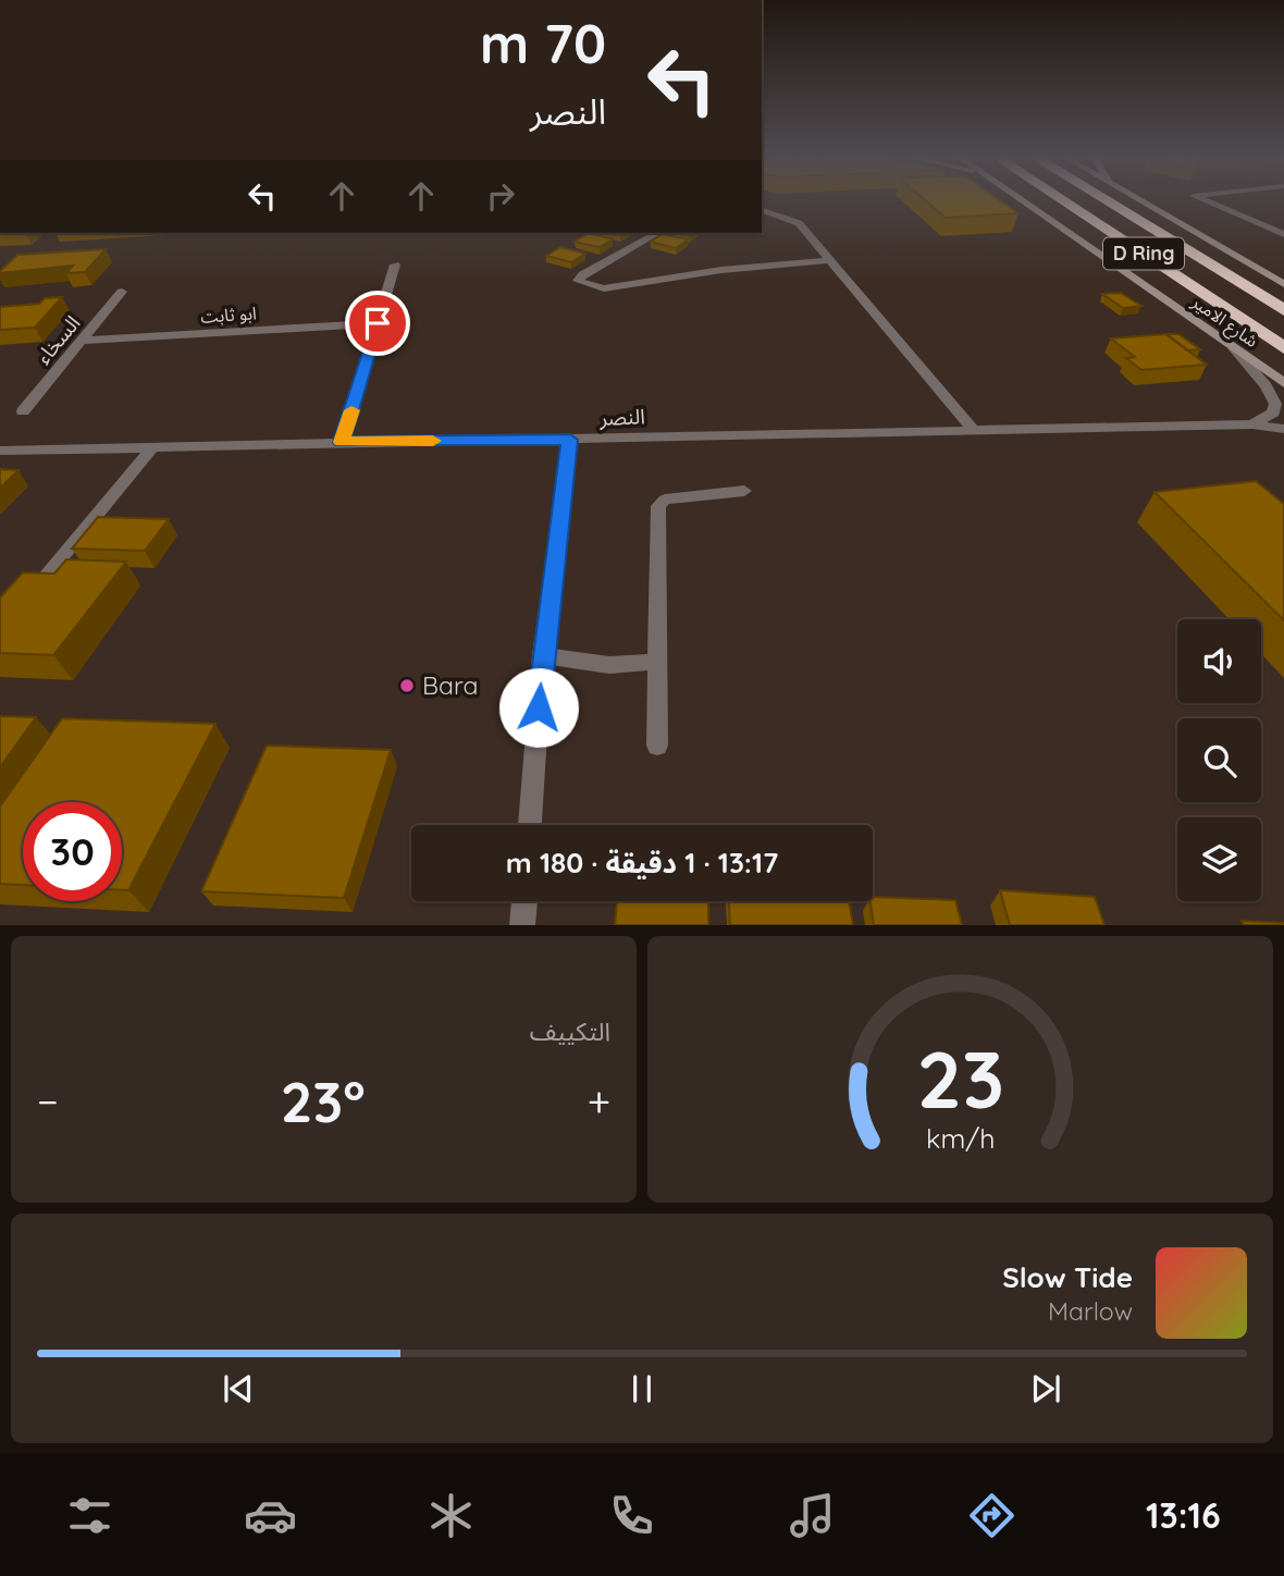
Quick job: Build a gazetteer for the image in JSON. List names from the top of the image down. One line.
{"streets":{"highway":["D Ring"],"main road":["شارع الامير"],"street":["ابو ثابت","السخاء","النصر"]},"crossings":[["ابو ثابت","السخاء"]],"places":["Bara"],"page":{"turn":["70 m","النصر"],"limit":"30","trip":"13:17 · 1 دقيقة · 180 m","tile":"التكييف","heat":["−","23°","+"],"song":["Slow Tide","Marlow"],"tabs":"13:16","gauge":["23","km/h"]}}
